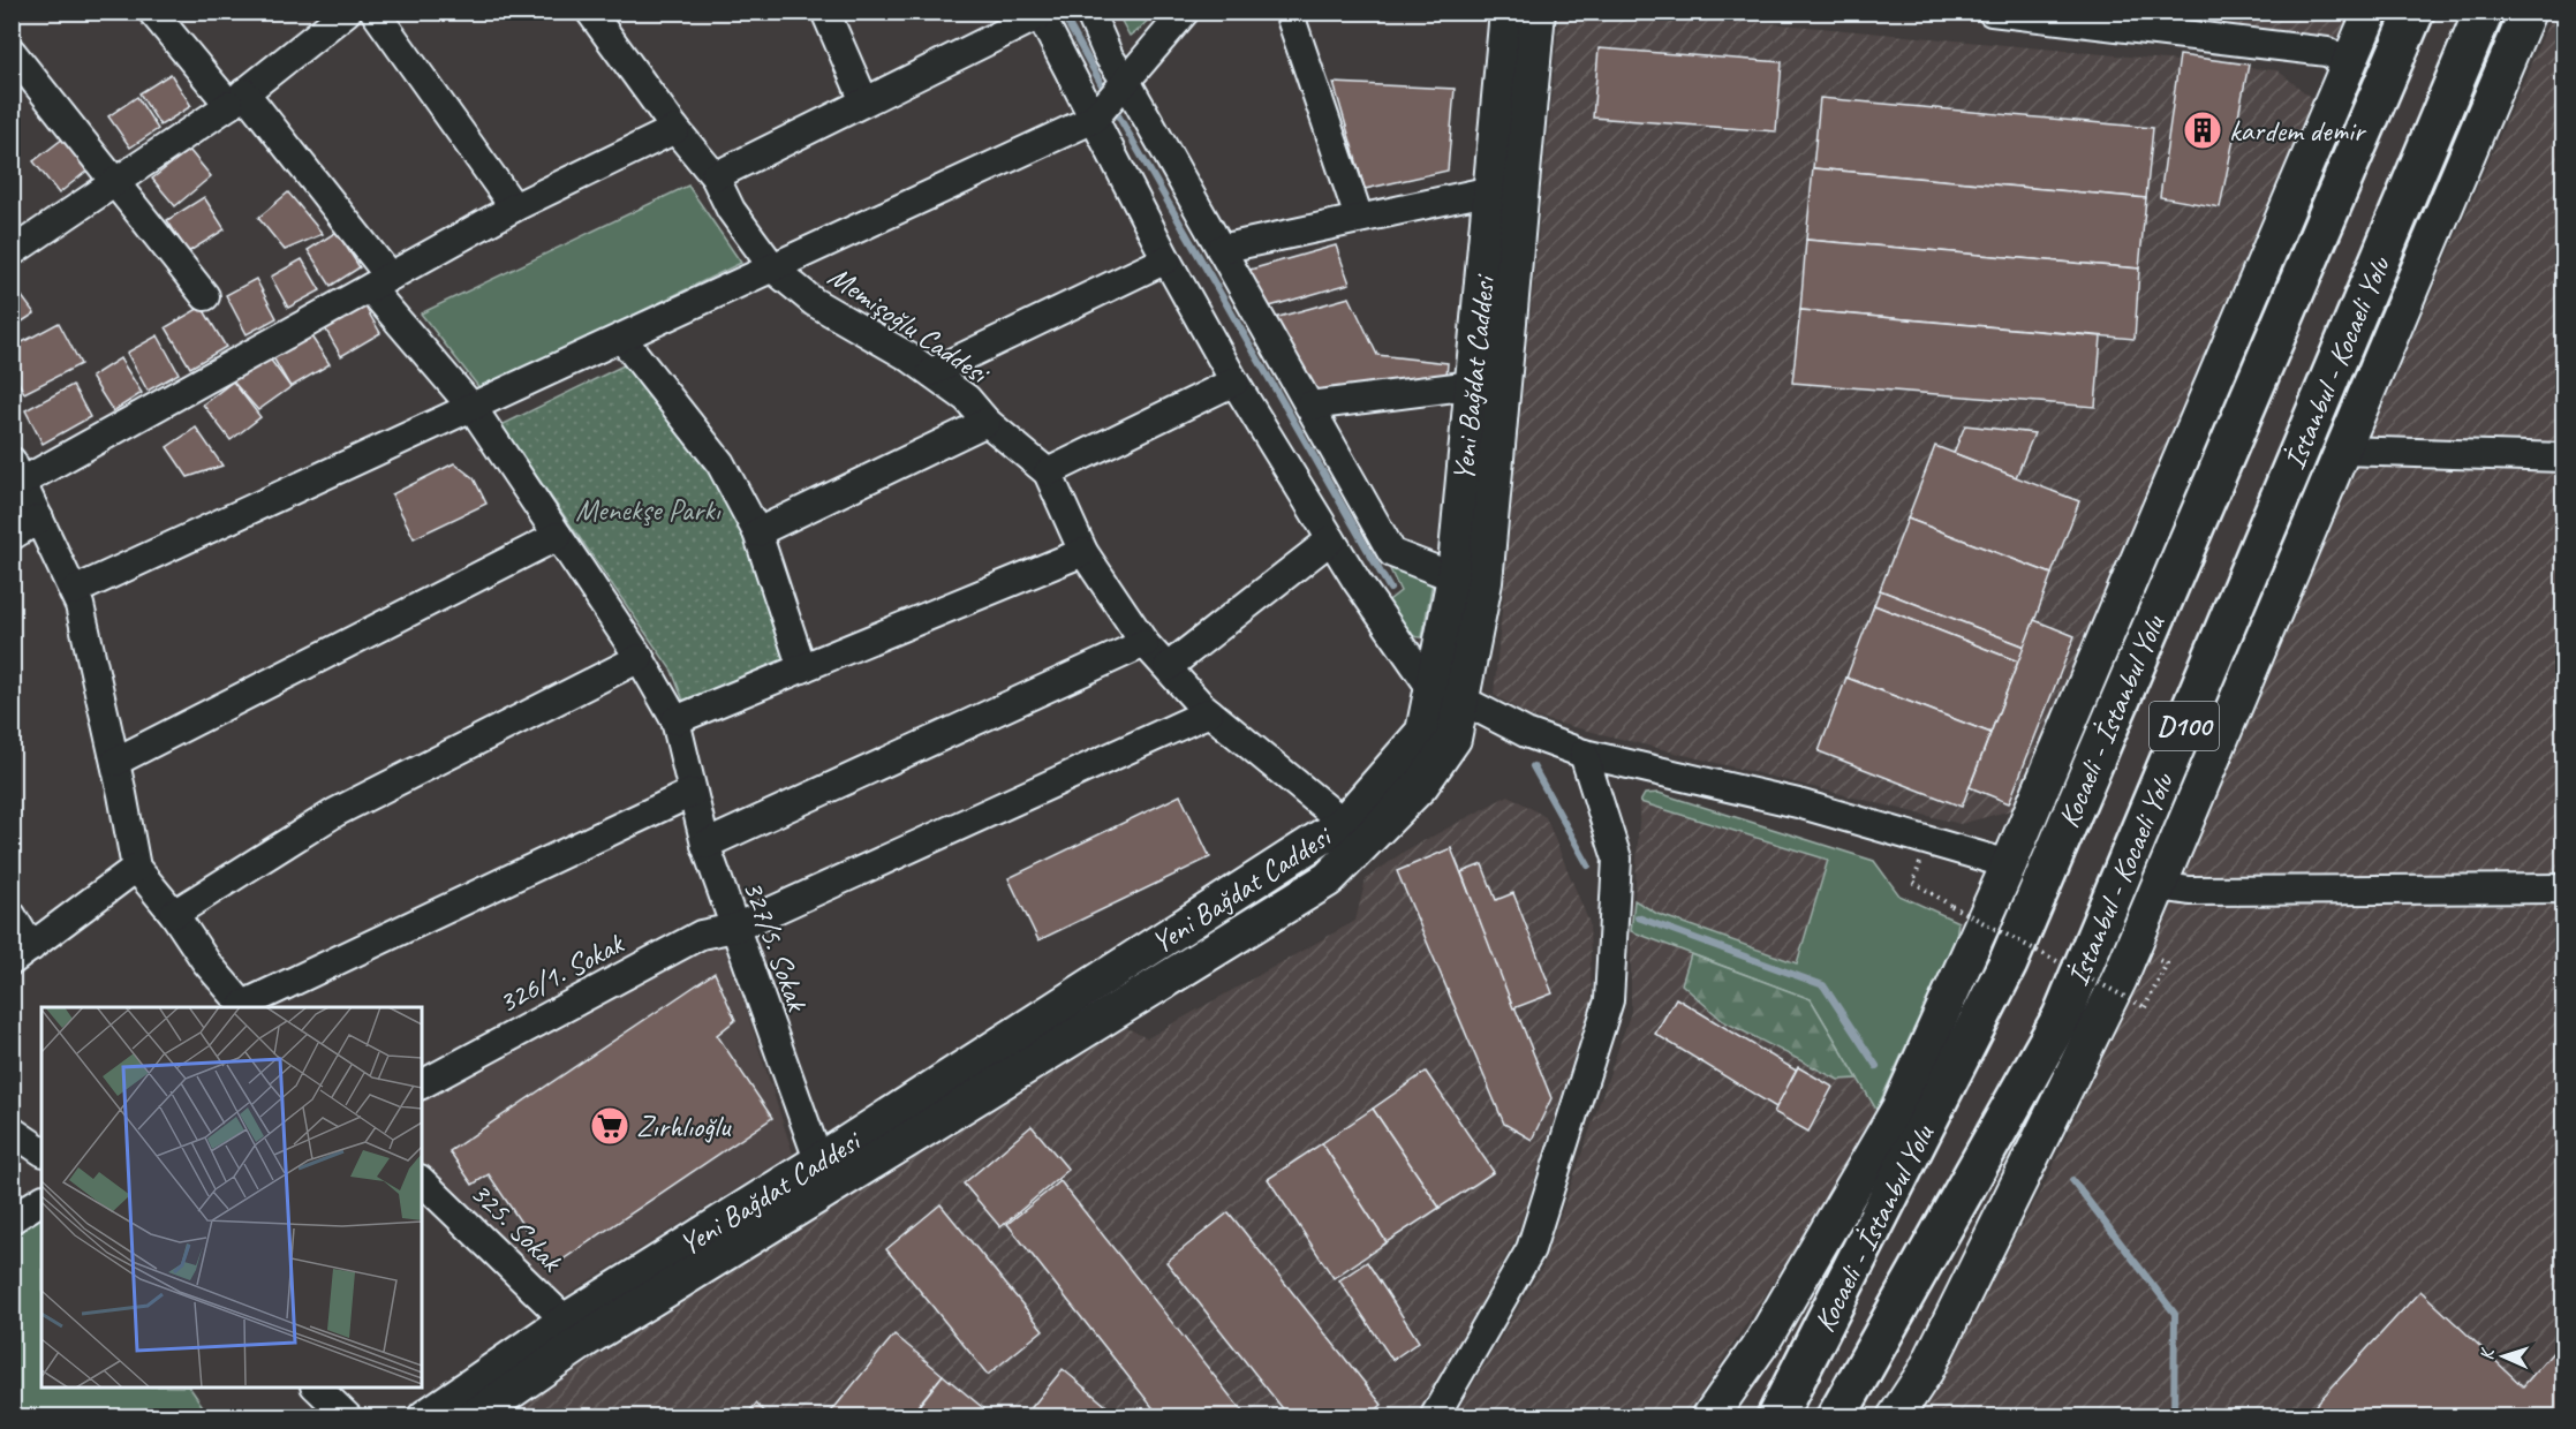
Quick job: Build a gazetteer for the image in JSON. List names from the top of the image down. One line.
{"streets":{"highway":["İstanbul - Kocaeli Yolu","Kocaeli - İstanbul Yolu","D100"],"main road":["Yeni Bağdat Caddesi"],"street":["Memişoğlu Caddesi","327/5. Sokak","326/1. Sokak","325. Sokak"]},"crossings":[["Memişoğlu Caddesi","Yeni Bağdat Caddesi"],["Memişoğlu Caddesi","326/1. Sokak"],["Yeni Bağdat Caddesi","327/5. Sokak"],["Yeni Bağdat Caddesi","325. Sokak"],["327/5. Sokak","326/1. Sokak"]],"parks":["Menekşe Parkı"],"places":{"building":["kardem demir"],"supermarket":["Zırhlıoğlu"]},"north":"left"}
